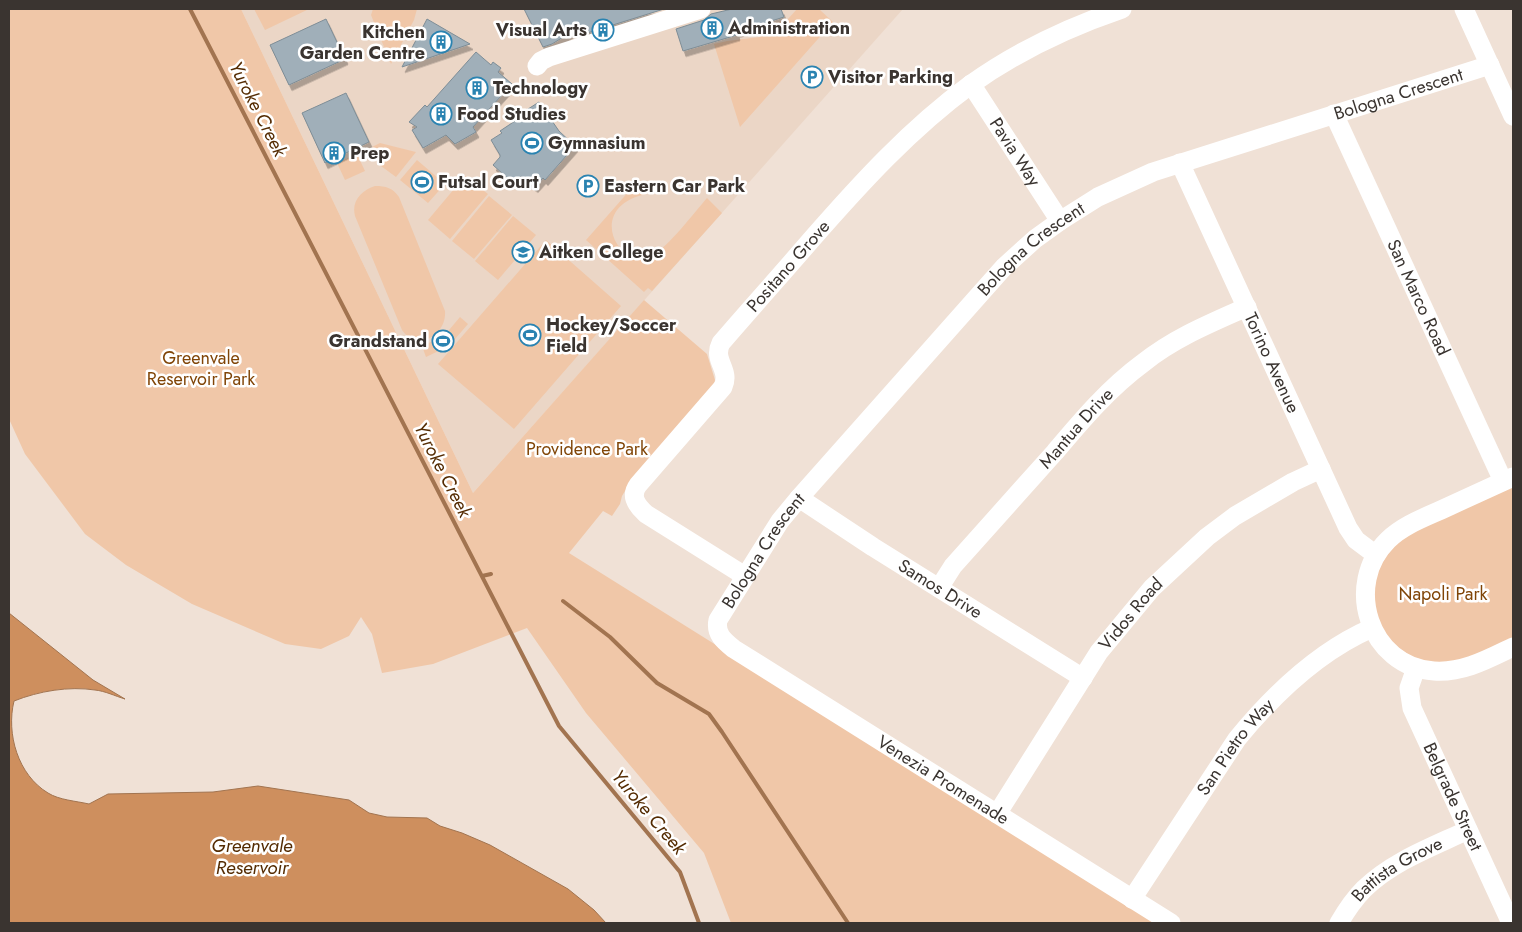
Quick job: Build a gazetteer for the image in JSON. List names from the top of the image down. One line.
{"streets":{"street":["Bologna Crescent","Pavia Way","Positano Grove","San Marco Road","Torino Avenue","Mantua Drive","Samos Drive","Vidos Road","San Pietro Way","Venezia Promenade","Belgrade Street","Battista Grove"]},"crossings":[["Bologna Crescent","Pavia Way"],["Bologna Crescent","Positano Grove"],["Bologna Crescent","San Marco Road"],["Bologna Crescent","Torino Avenue"],["Bologna Crescent","Samos Drive"],["Bologna Crescent","Venezia Promenade"],["Pavia Way","Positano Grove"],["Torino Avenue","Mantua Drive"],["Torino Avenue","Vidos Road"],["Mantua Drive","Samos Drive"],["Samos Drive","Vidos Road"],["Vidos Road","Venezia Promenade"],["San Pietro Way","Venezia Promenade"],["Belgrade Street","Battista Grove"]],"water":["Yuroke Creek","Greenvale Reservoir"],"parks":["Greenvale Reservoir Park","Providence Park","Napoli Park"],"places":{"building":["Administration","Visual Arts","Kitchen Garden Centre","Technology","Food Studies","Prep"],"parking":["Visitor Parking","Eastern Car Park"],"sports":["Gymnasium","Futsal Court","Hockey/Soccer Field","Grandstand"],"school or university":["Aitken College"]}}
